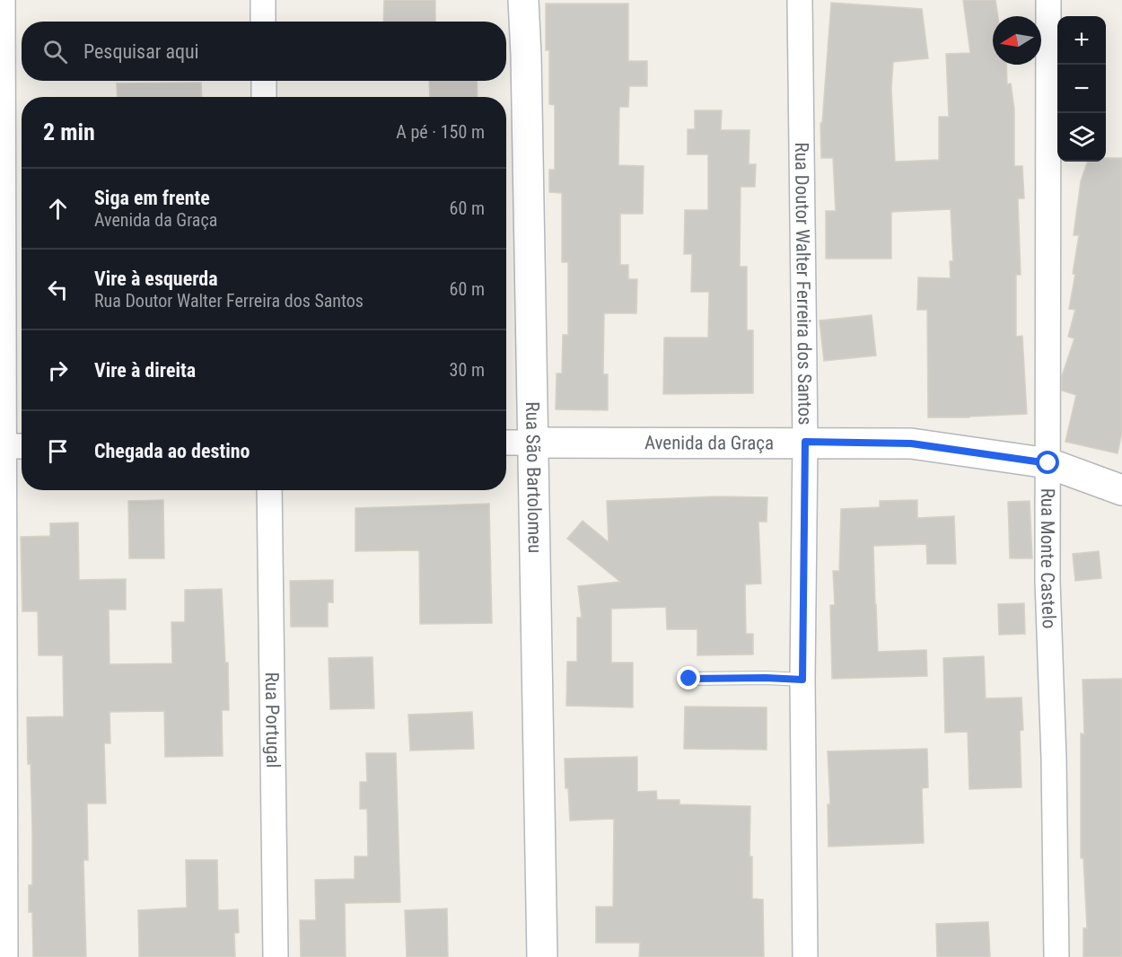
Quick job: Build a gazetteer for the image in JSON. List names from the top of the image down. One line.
{"streets":{"street":["Rua Doutor Walter Ferreira dos Santos","Avenida da Graça","Rua São Bartolomeu","Rua Monte Castelo","Rua Portugal"]},"crossings":[["Rua Doutor Walter Ferreira dos Santos","Avenida da Graça"],["Avenida da Graça","Rua São Bartolomeu"],["Avenida da Graça","Rua Monte Castelo"]],"north":"left","page":{"map_buttons":["+","−"],"search":"Pesquisar aqui","heading":["2 min","A pé · 150 m"],"list":[["Siga em frente","Avenida da Graça","60 m"],["Vire à esquerda","Rua Doutor Walter Ferreira dos Santos","60 m"],["Vire à direita","30 m"],"Chegada ao destino"]}}
